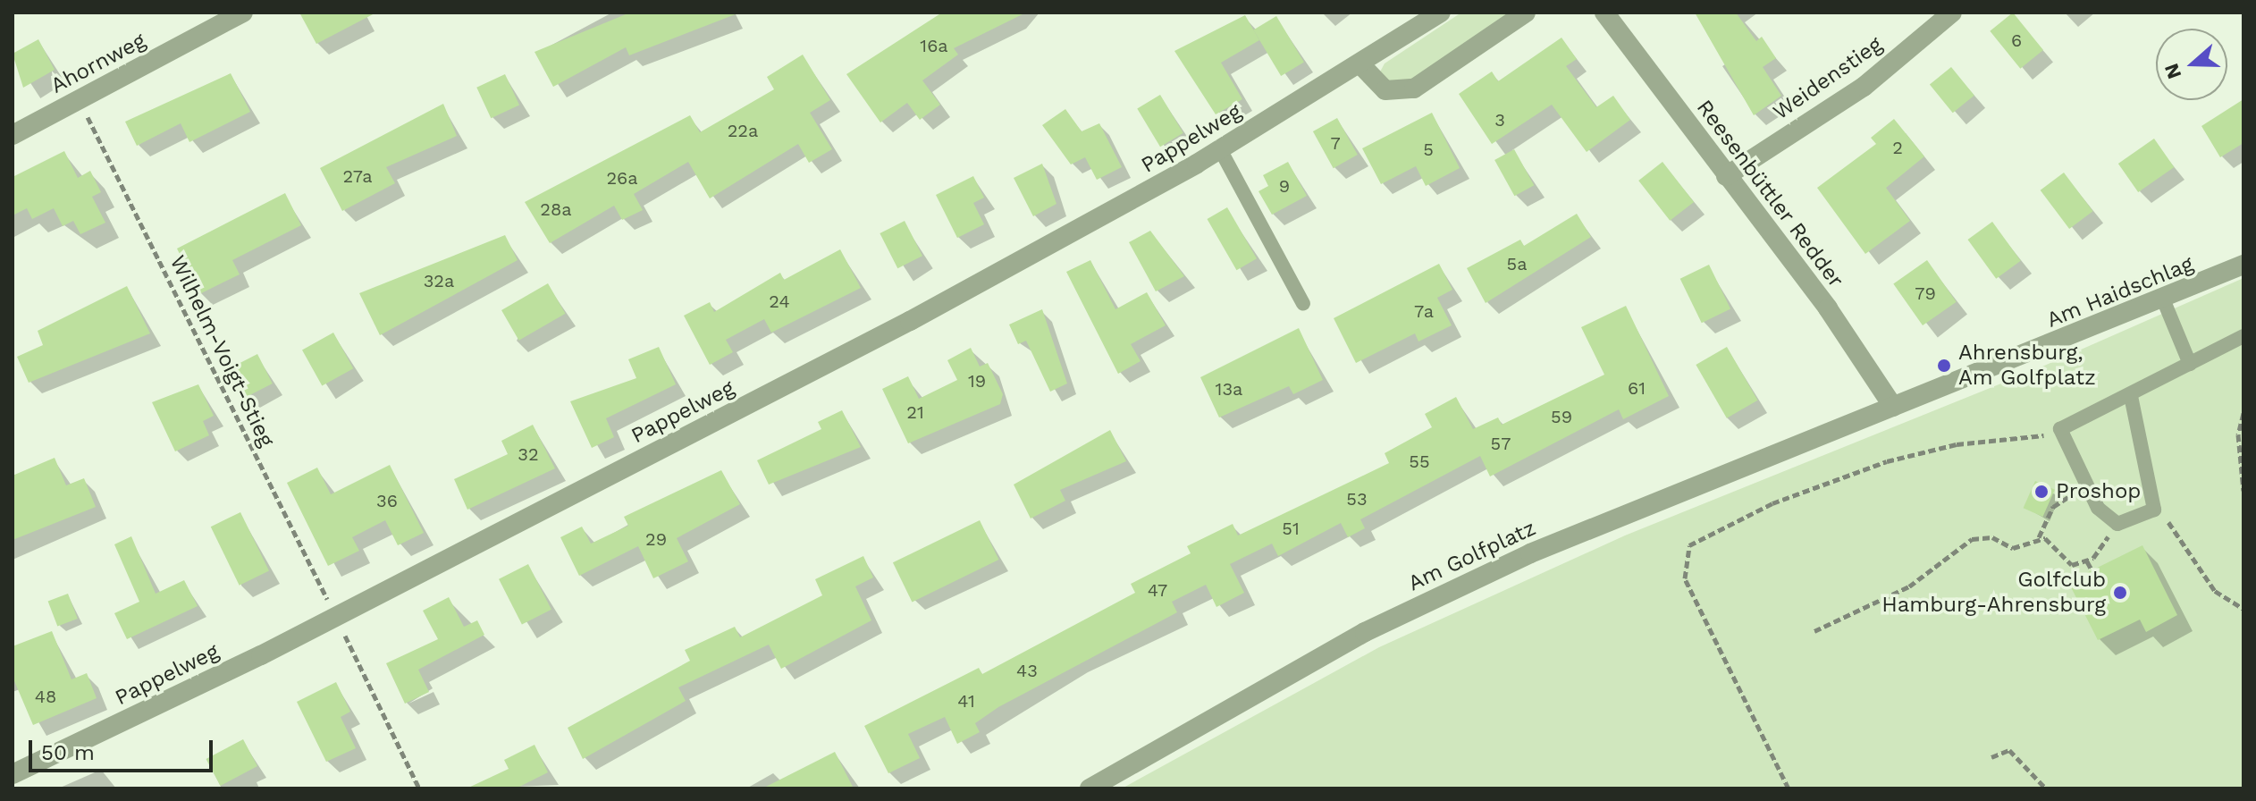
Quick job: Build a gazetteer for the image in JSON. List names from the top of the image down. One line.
{"streets":{"street":["Ahornweg","Weidenstieg","Pappelweg","Reesenbüttler Redder","Am Haidschlag","Am Golfplatz"],"path":["Wilhelm-Voigt-Stieg"]},"crossings":[["Ahornweg","Wilhelm-Voigt-Stieg"],["Weidenstieg","Reesenbüttler Redder"],["Pappelweg","Wilhelm-Voigt-Stieg"],["Reesenbüttler Redder","Am Haidschlag"],["Reesenbüttler Redder","Am Golfplatz"],["Am Haidschlag","Am Golfplatz"]],"places":["Ahrensburg, Am Golfplatz","Proshop","Golfclub Hamburg-Ahrensburg"],"house_numbers":["6","16a","3","22a","7","2","5","27a","26a","9","28a","5a","32a","79","24","7a","19","61","13a","21","59","57","32","55","53","36","51","29","47","43","48","41"],"scale_bar":"50 m","north":"left"}
